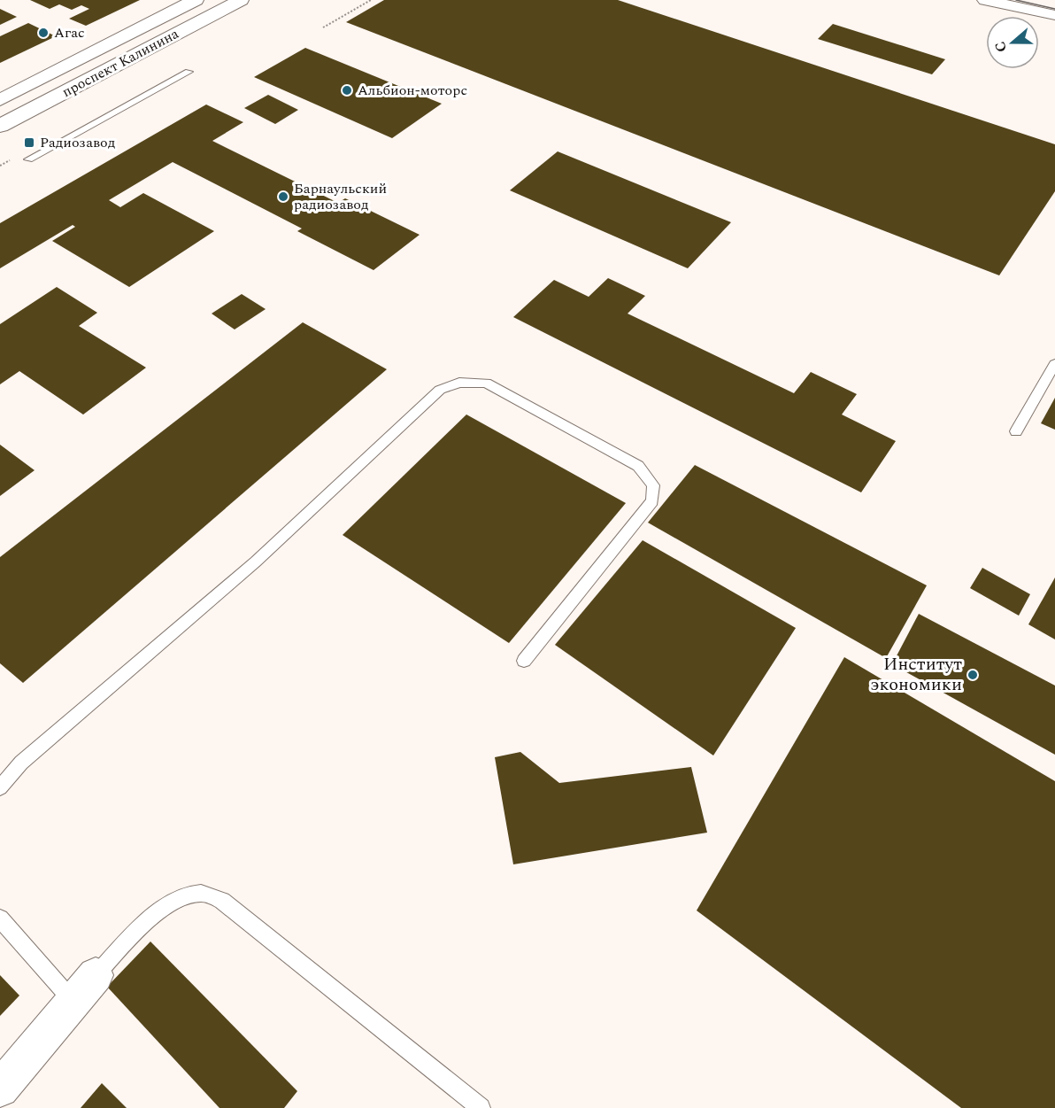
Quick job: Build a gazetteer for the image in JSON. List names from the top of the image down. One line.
{"streets":{"main road":["проспект Калинина"]},"places":{"other":["Агас","Альбион-моторс","Барнаульский радиозавод","Институт экономики"],"transit":["Радиозавод"]},"north":"left"}
